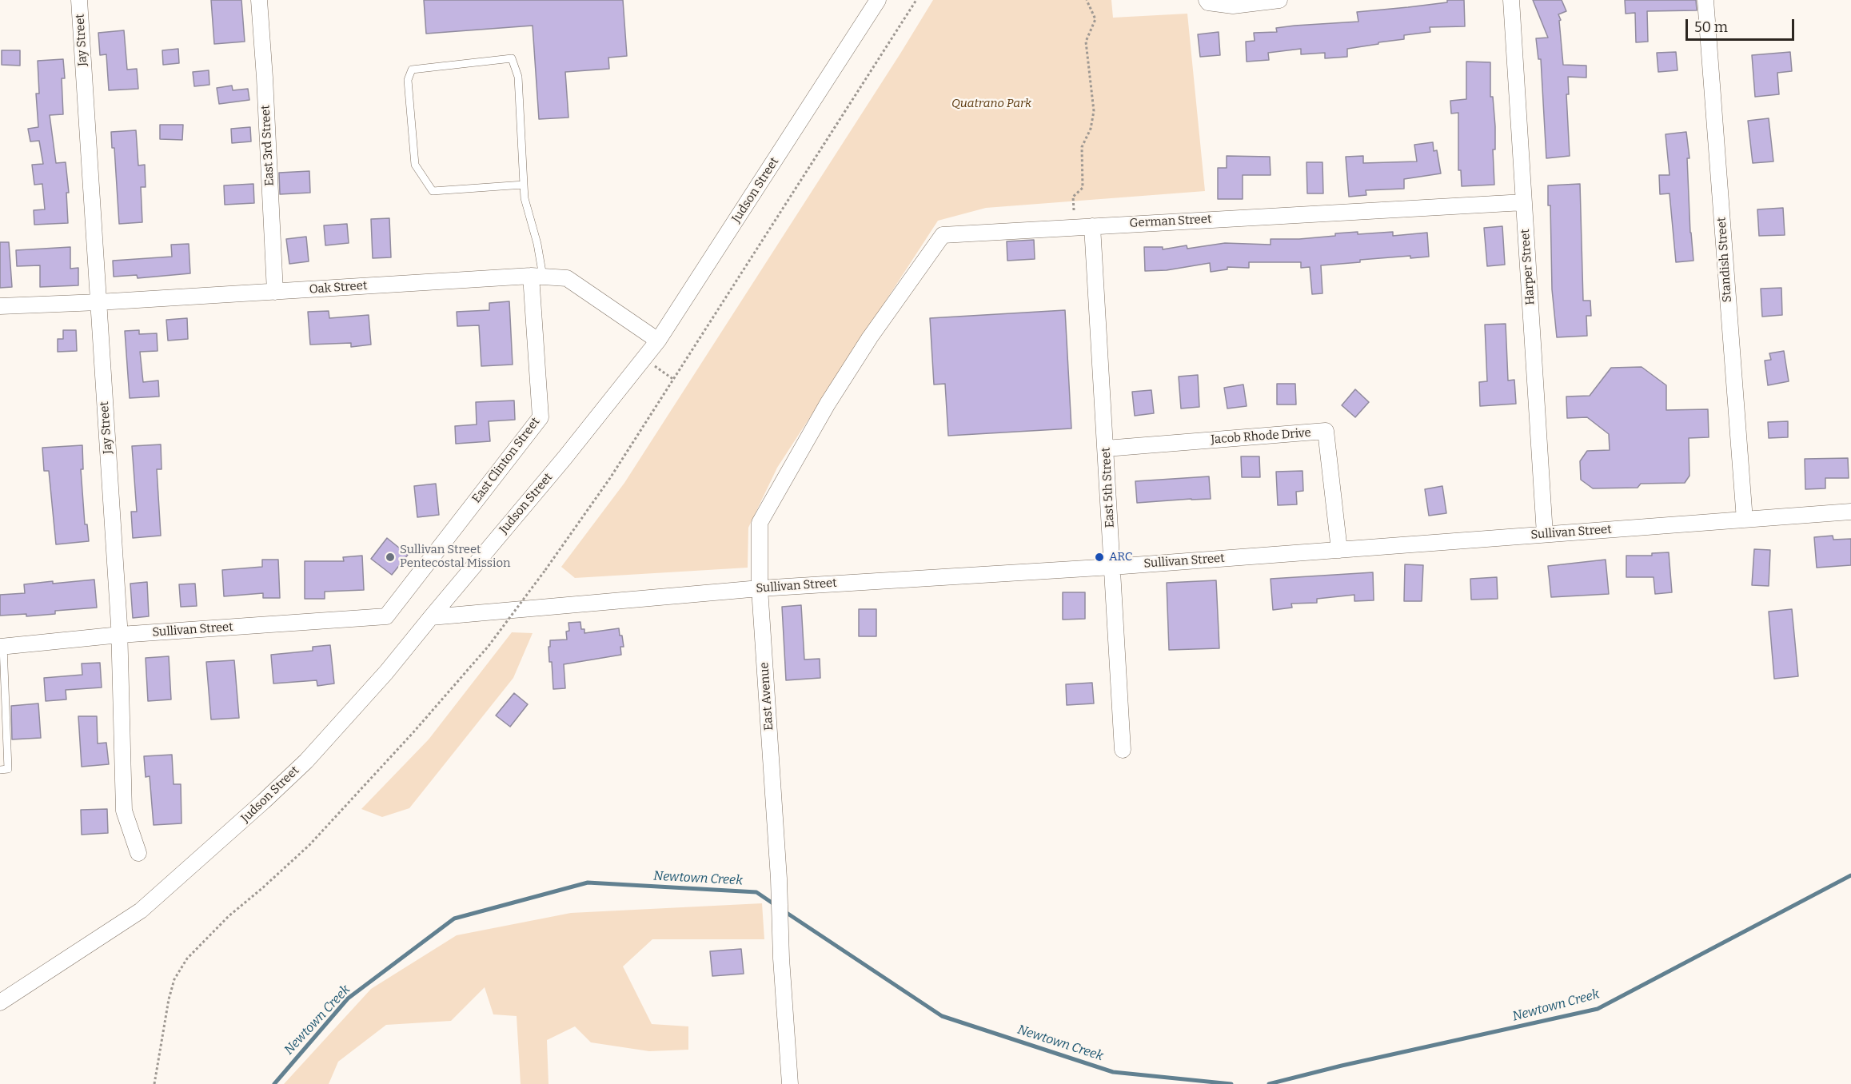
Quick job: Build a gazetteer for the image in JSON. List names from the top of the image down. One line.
{"streets":{"street":["Jay Street","East 3rd Street","Judson Street","German Street","Standish Street","Harper Street","Oak Street","Jacob Rhode Drive","East Clinton Street","East 5th Street","Sullivan Street","East Avenue"]},"crossings":[["Jay Street","Oak Street"],["Jay Street","Sullivan Street"],["East 3rd Street","Oak Street"],["Judson Street","Oak Street"],["Judson Street","Sullivan Street"],["German Street","Harper Street"],["German Street","East 5th Street"],["German Street","East Avenue"],["Standish Street","Sullivan Street"],["Harper Street","Sullivan Street"],["Oak Street","East Clinton Street"],["Jacob Rhode Drive","East 5th Street"],["Jacob Rhode Drive","Sullivan Street"],["East Clinton Street","Sullivan Street"],["East 5th Street","Sullivan Street"],["Sullivan Street","East Avenue"]],"water":["Newtown Creek"],"parks":["Quatrano Park"],"places":["Sullivan Street Pentecostal Mission","ARC"],"scale_bar":"50 m"}
